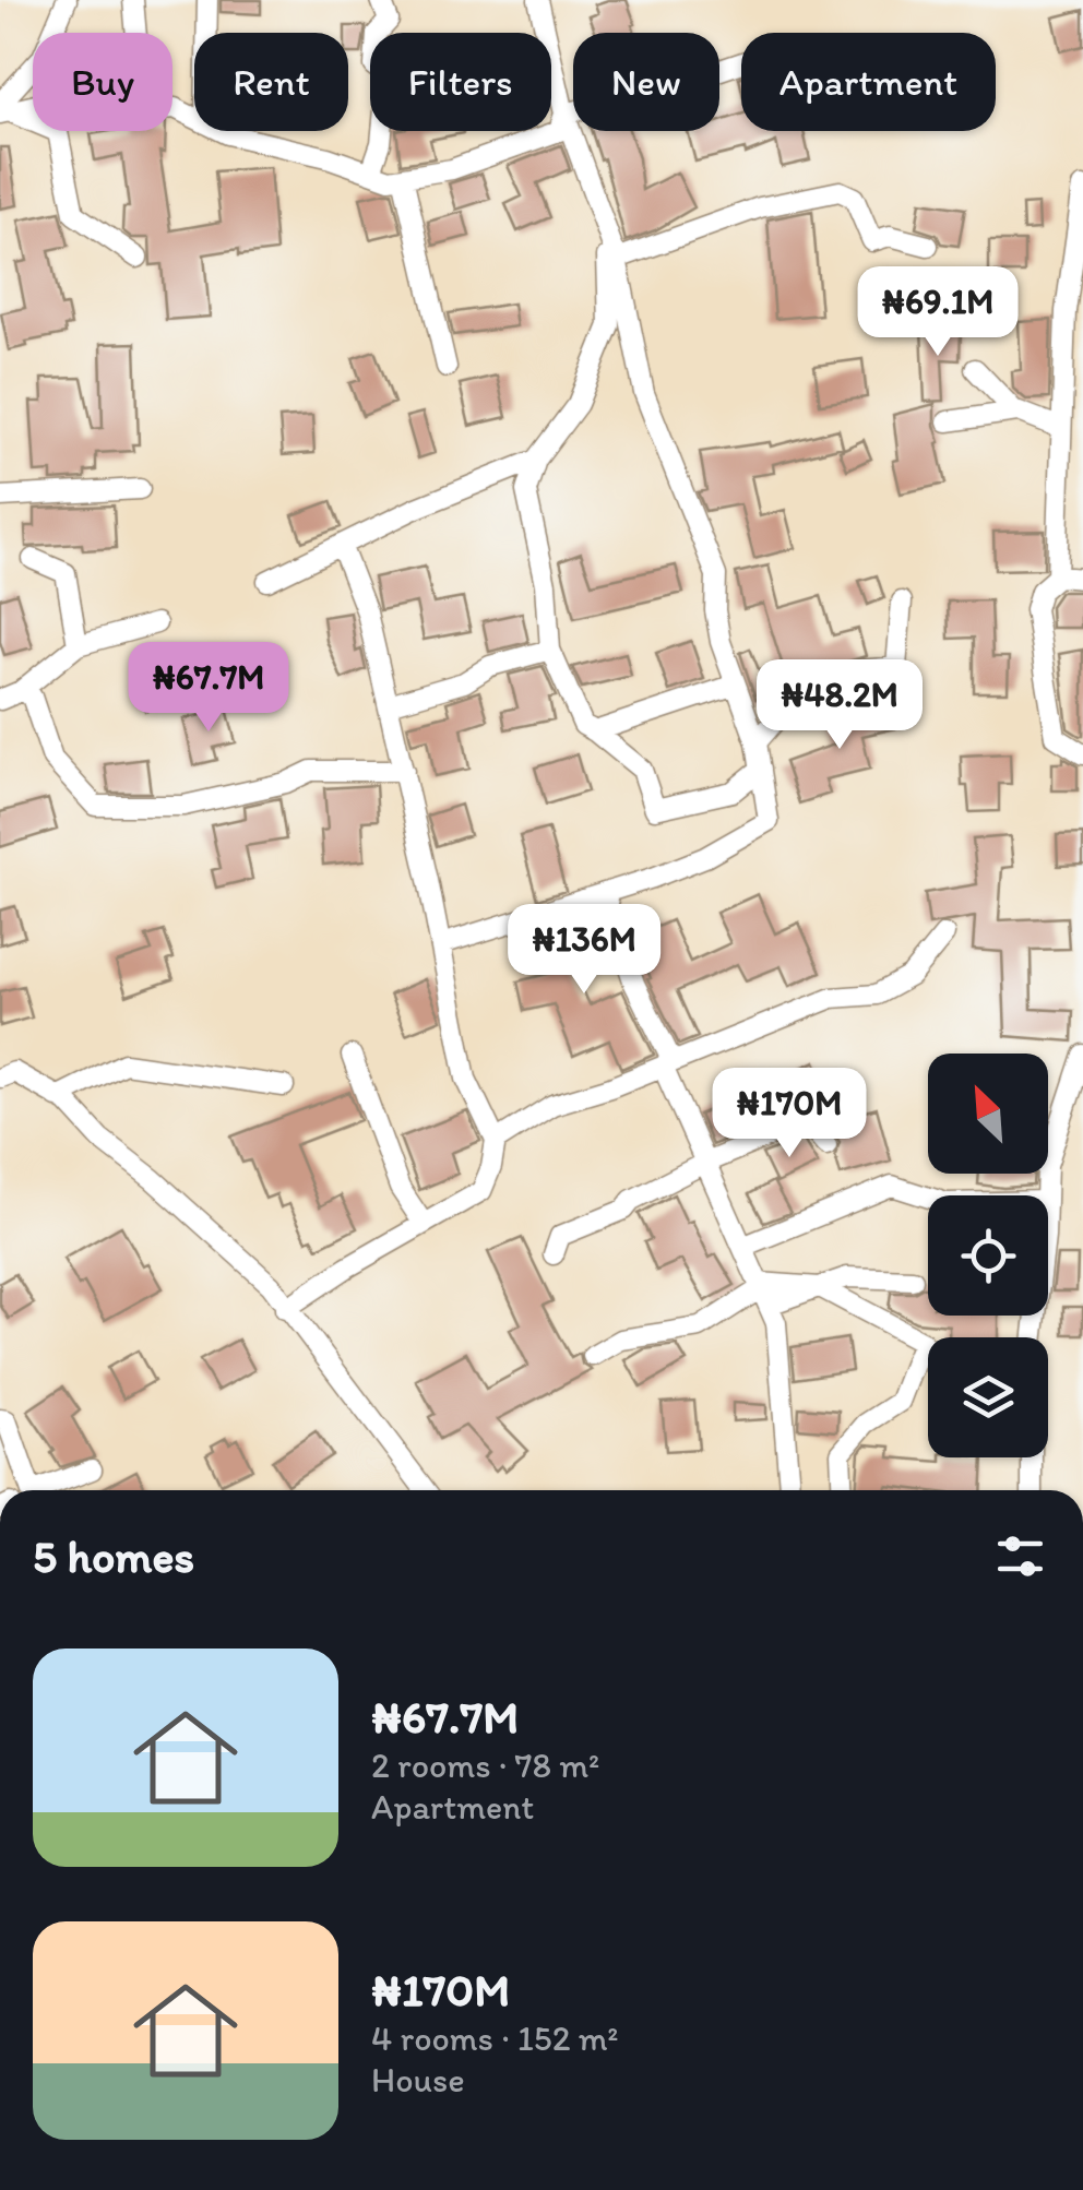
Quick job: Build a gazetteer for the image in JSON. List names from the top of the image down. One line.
{"north":"top left","page":{"chip":["Buy","Rent","Filters","New","Apartment"],"price":["₦69.1M","₦67.7M","₦48.2M","₦136M","₦170M"],"heading":"5 homes","list":[{"name":"₦67.7M","note":"2 rooms · 78 m² · Apartment"},{"name":"₦170M","note":"4 rooms · 152 m² · House"}]}}
